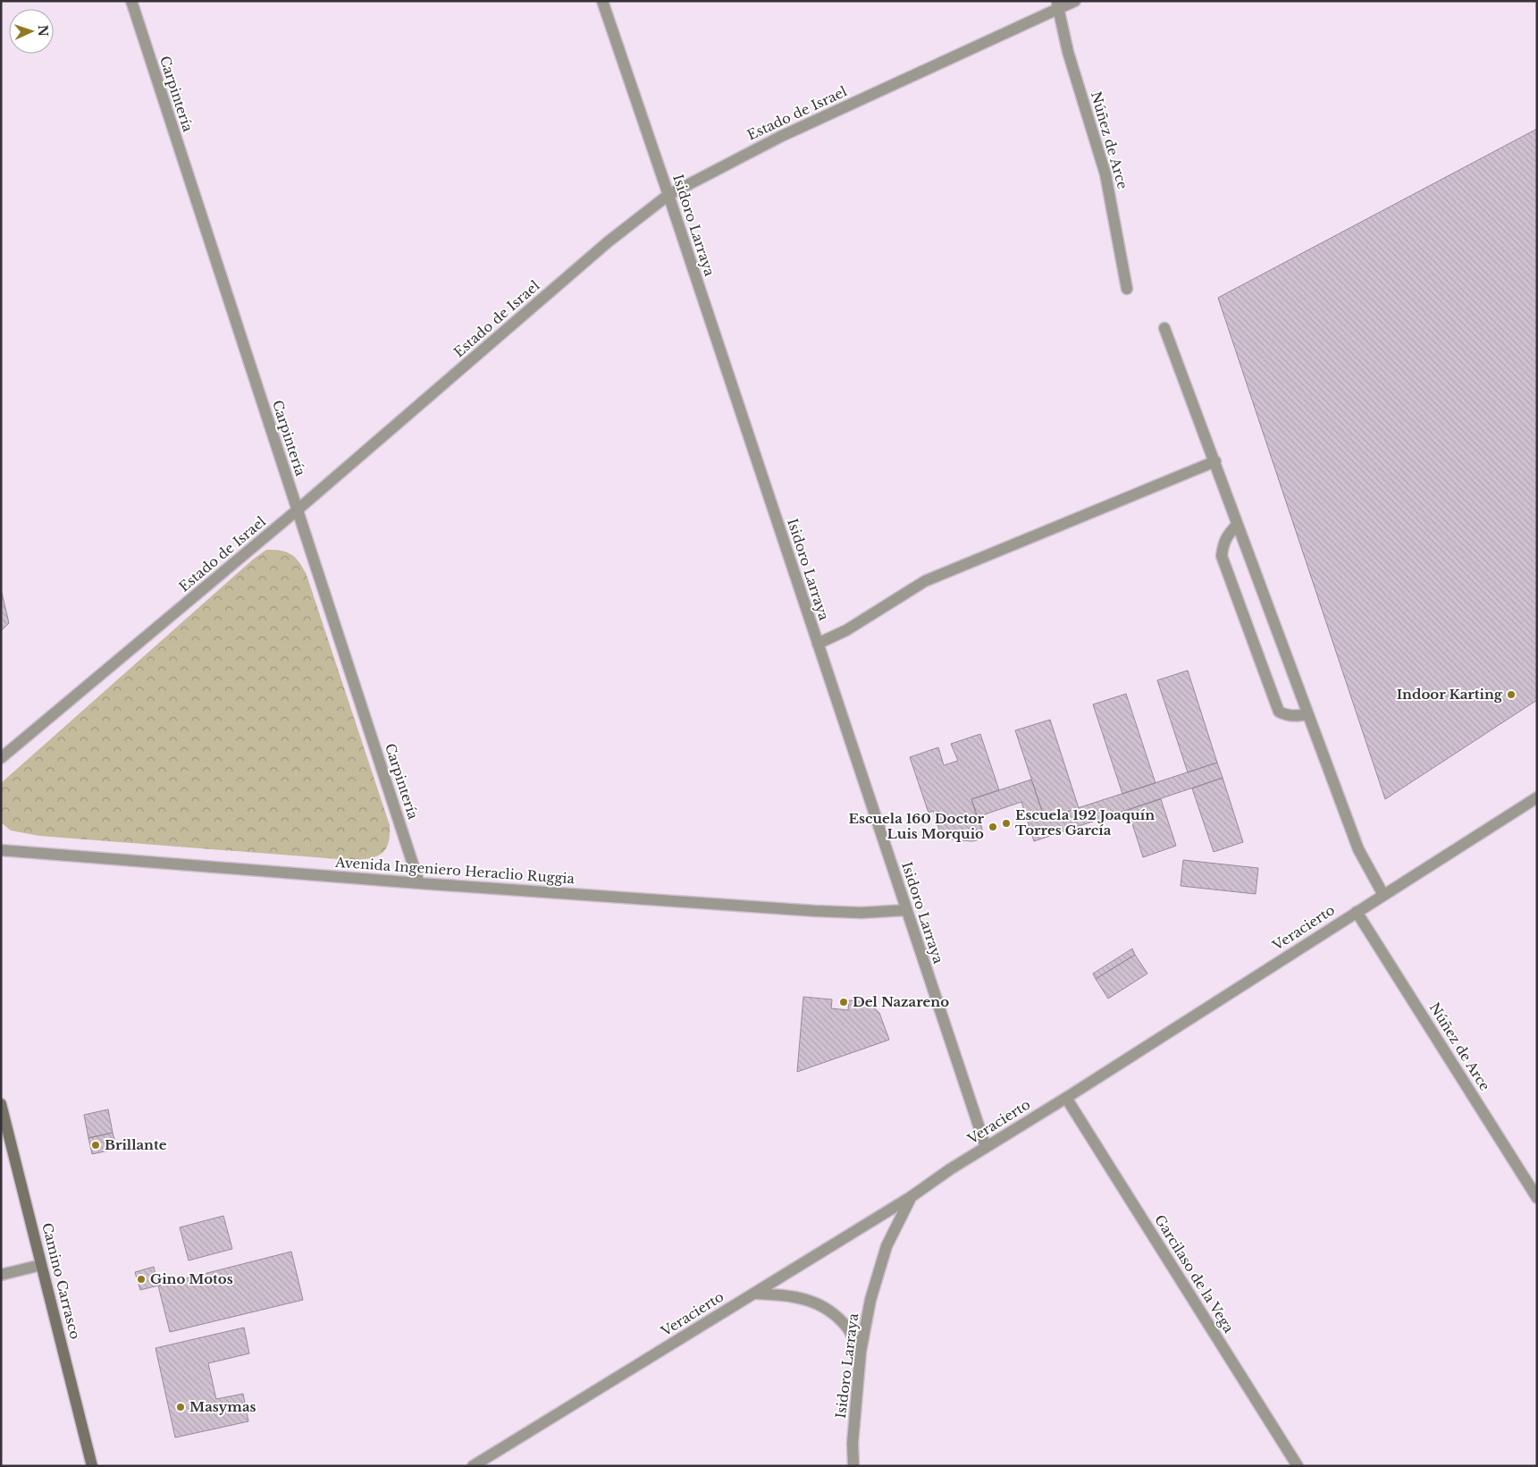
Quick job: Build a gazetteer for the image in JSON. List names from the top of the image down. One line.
{"streets":{"main road":["Camino Carrasco"],"street":["Carpintería","Estado de Israel","Núñez de Arce","Isidoro Larraya","Avenida Ingeniero Heraclio Ruggia","Veracierto","Garcilaso de la Vega"]},"crossings":[["Carpintería","Estado de Israel"],["Carpintería","Avenida Ingeniero Heraclio Ruggia"],["Estado de Israel","Núñez de Arce"],["Estado de Israel","Isidoro Larraya"],["Núñez de Arce","Veracierto"],["Isidoro Larraya","Avenida Ingeniero Heraclio Ruggia"],["Isidoro Larraya","Veracierto"],["Veracierto","Garcilaso de la Vega"]],"places":["Indoor Karting","Escuela 192 Joaquín Torres García","Escuela 160 Doctor Luis Morquio","Del Nazareno","Brillante","Gino Motos","Masymas"],"north":"right"}
